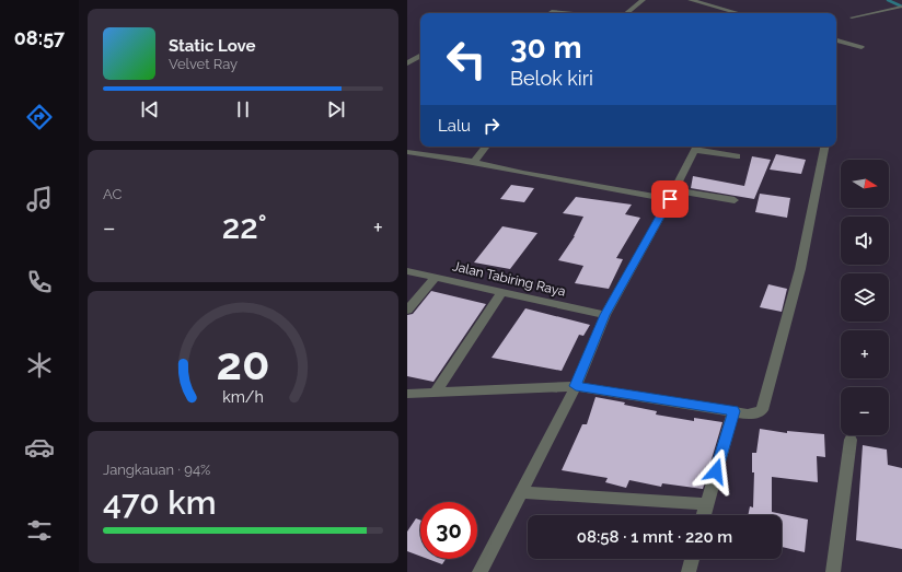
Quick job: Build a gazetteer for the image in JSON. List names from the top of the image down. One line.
{"streets":{"street":["Jalan Tabiring Raya"]},"north":"right","page":{"tabs":"08:57","turn":["30 m","Belok kiri"],"song":["Static Love","Velvet Ray"],"then":"Lalu","tile":["AC",["Jangkauan · 94%","470 km"]],"map_buttons":["+","−"],"heat":["−","22°","+"],"limit":"30","trip":"08:58 · 1 mnt · 220 m","gauge":["20","km/h"]}}
